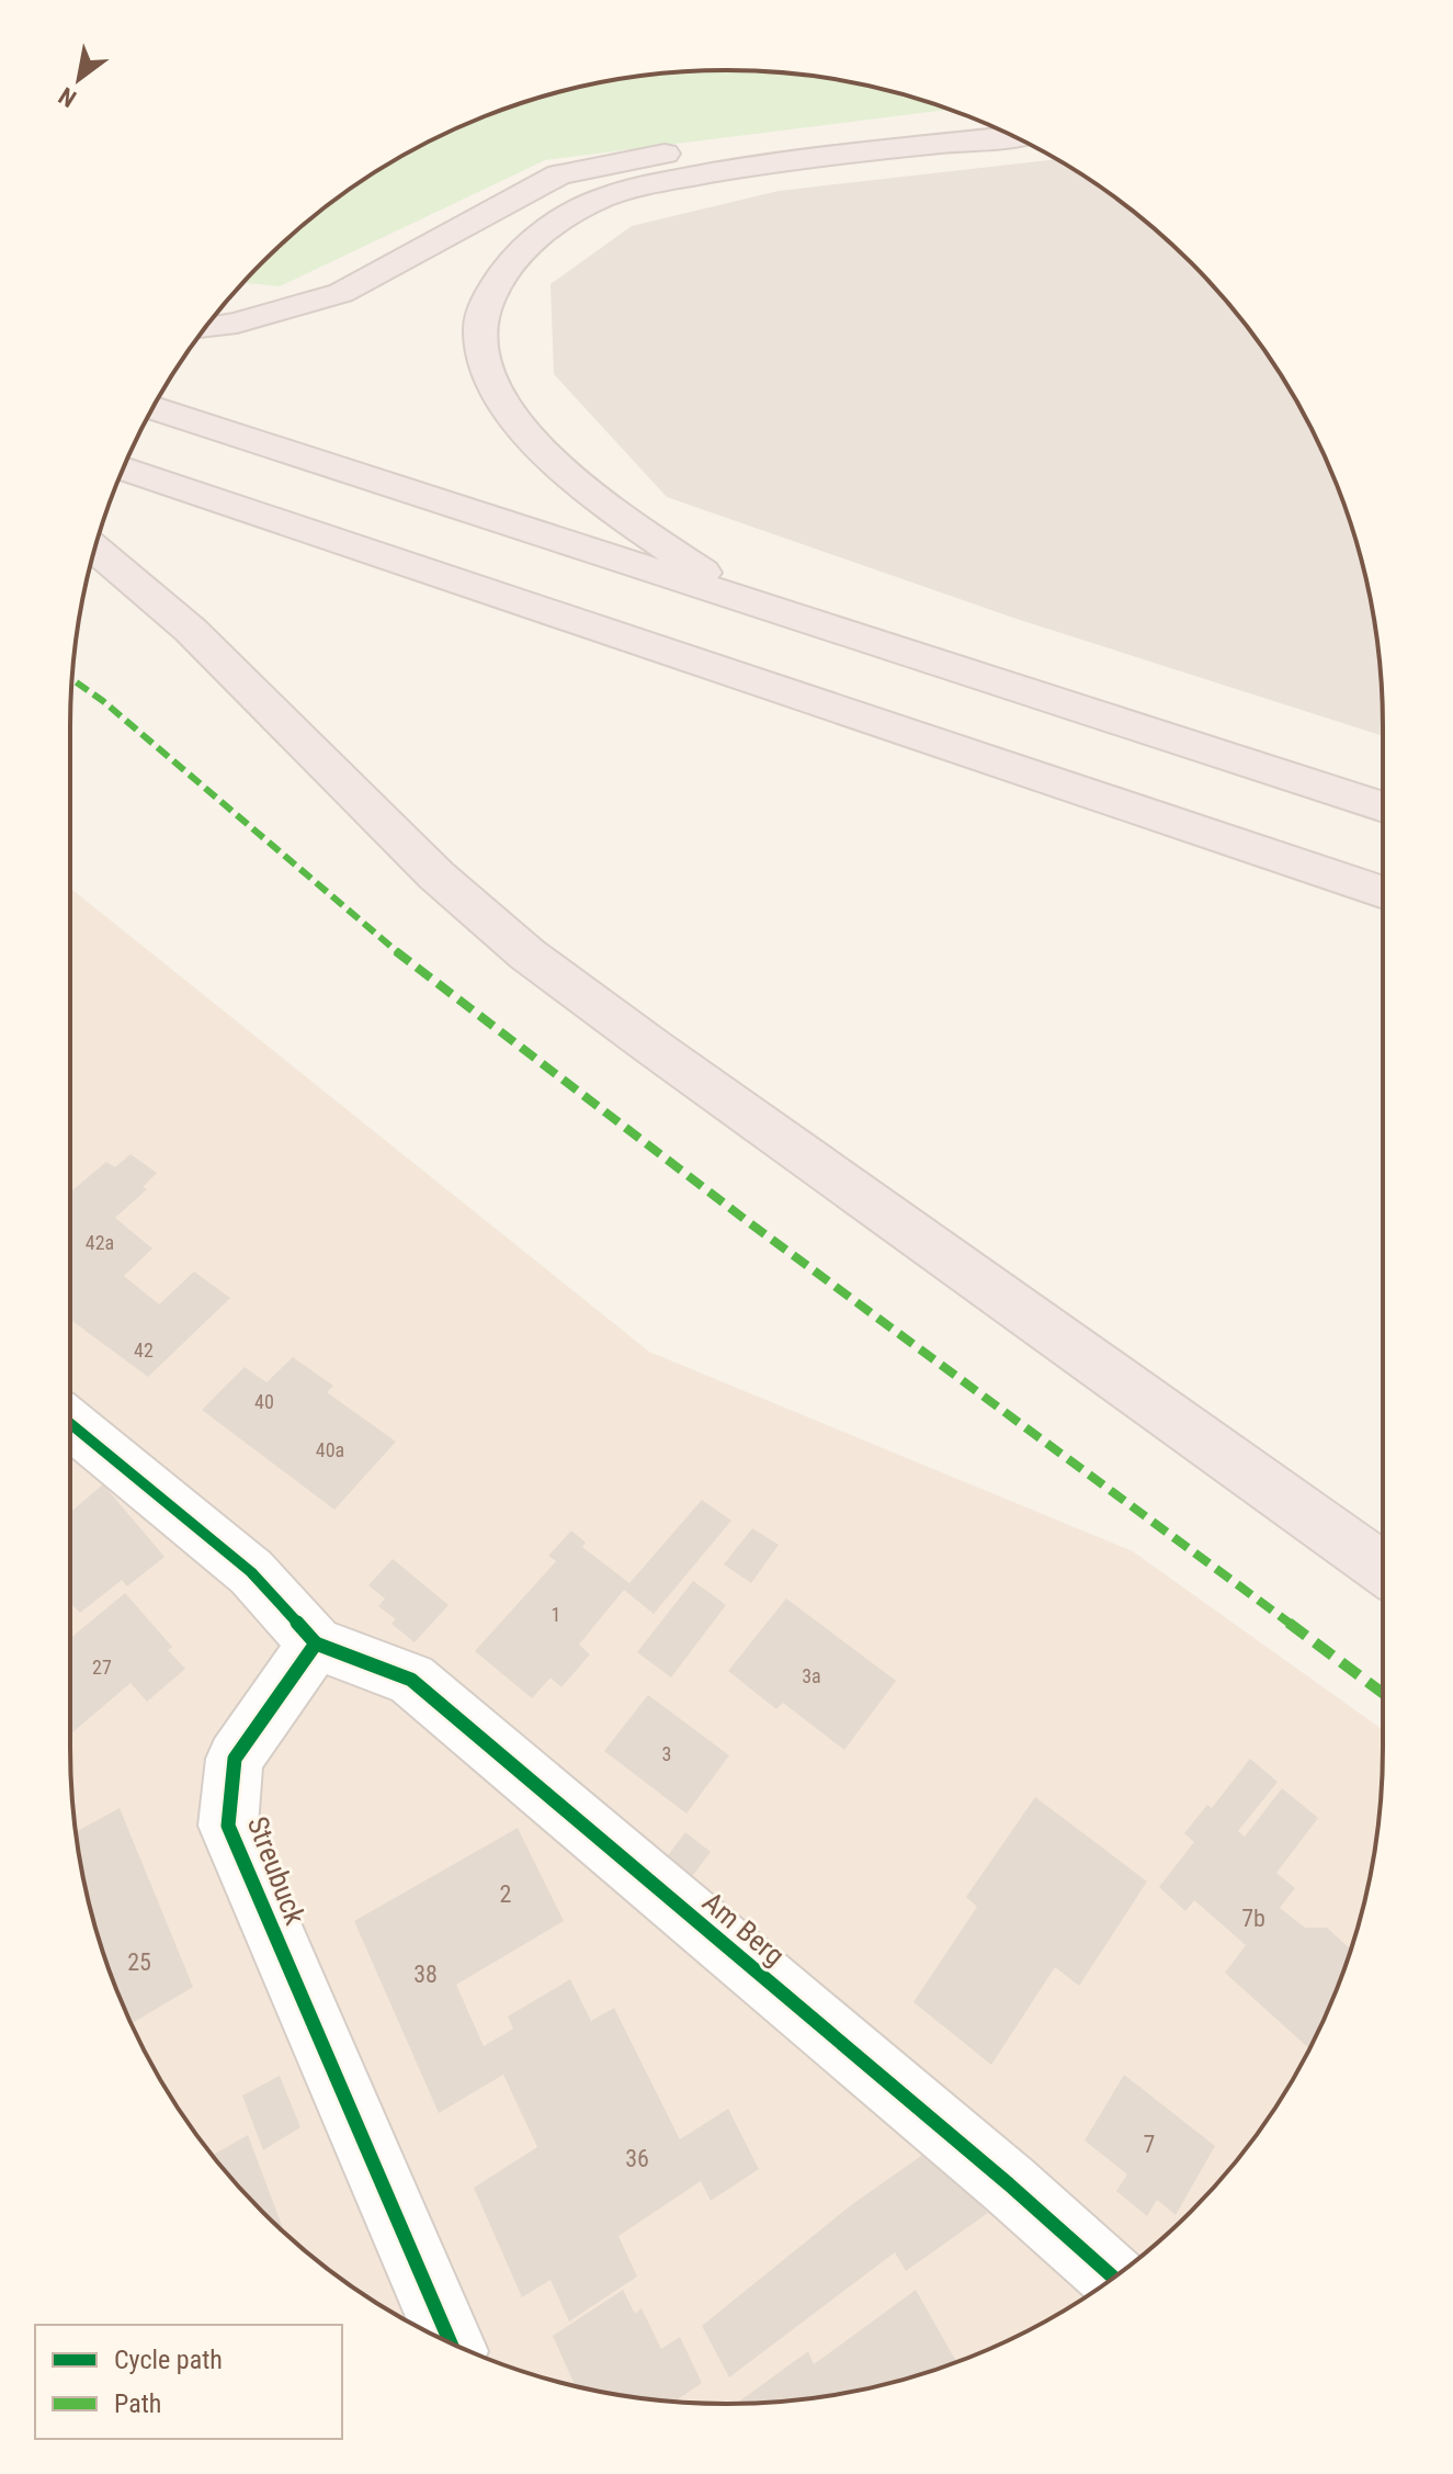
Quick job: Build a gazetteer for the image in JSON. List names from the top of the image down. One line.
{"streets":{"street":["Streubuck","Am Berg"]},"crossings":[["Streubuck","Am Berg"]],"house_numbers":["42a","42","40","40a","1","27","3a","3","2","7b","25","38","7","36"],"legend":["Cycle path","Path"],"north":"bottom left"}
